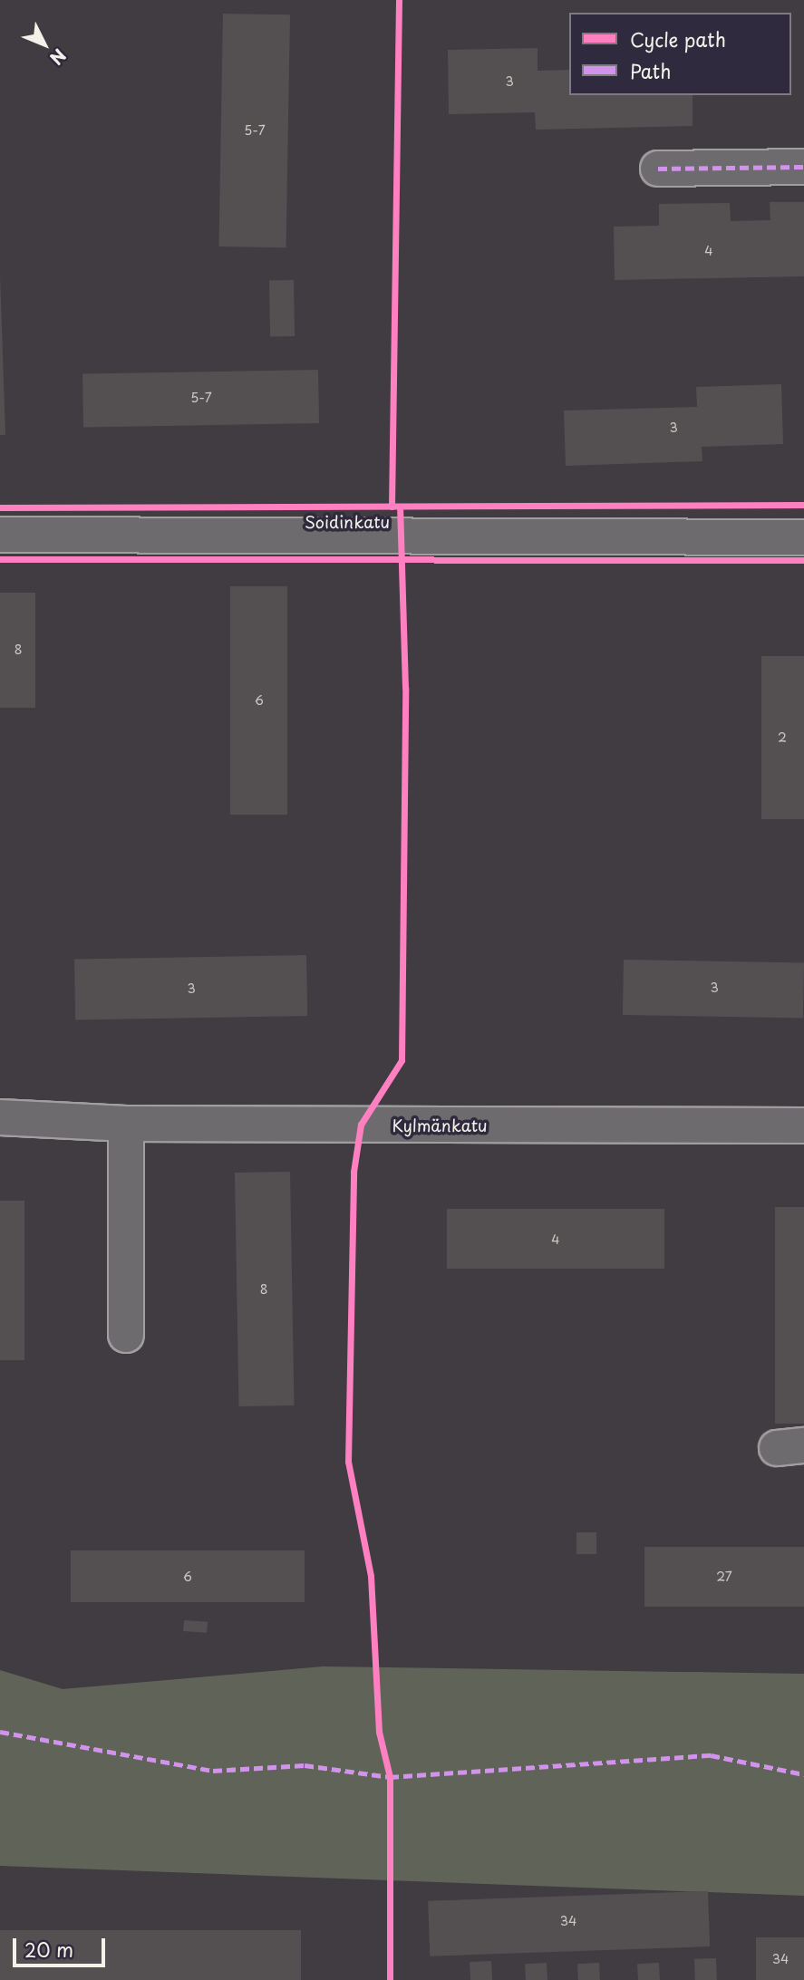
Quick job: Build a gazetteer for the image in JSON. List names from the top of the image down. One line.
{"streets":{"street":["Soidinkatu","Kylmänkatu"]},"house_numbers":["3","5-7","4","5-7","3","8","6","2","3","3","4","8","6","27","34","34"],"legend":["Cycle path","Path"],"scale_bar":"20 m","north":"bottom right"}
